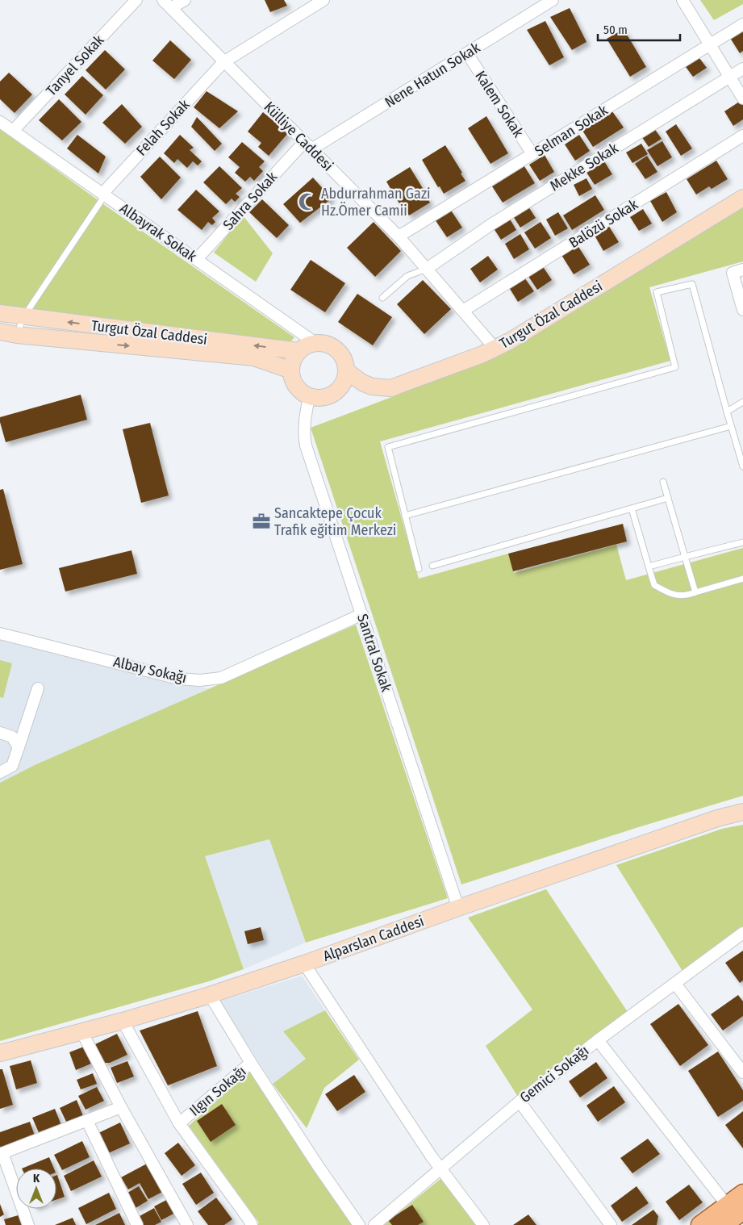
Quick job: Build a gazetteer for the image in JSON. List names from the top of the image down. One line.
{"streets":{"street":["Tanyel Sokak","Nene Hatun Sokak","Kalem Sokak","Felah Sokak","Selman Sokak","Külliye Caddesi","Mekke Sokak","Sahra Sokak","Balözü Sokak","Albayrak Sokak","Turgut Özal Caddesi","Santral Sokak","Albay Sokağı","Alparslan Caddesi","Gemici Sokağı","Ilgın Sokağı"]},"crossings":[["Tanyel Sokak","Albayrak Sokak"],["Nene Hatun Sokak","Kalem Sokak"],["Nene Hatun Sokak","Külliye Caddesi"],["Nene Hatun Sokak","Sahra Sokak"],["Kalem Sokak","Selman Sokak"],["Felah Sokak","Külliye Caddesi"],["Felah Sokak","Albayrak Sokak"],["Selman Sokak","Külliye Caddesi"],["Külliye Caddesi","Mekke Sokak"],["Külliye Caddesi","Sahra Sokak"],["Külliye Caddesi","Balözü Sokak"],["Külliye Caddesi","Turgut Özal Caddesi"],["Sahra Sokak","Albayrak Sokak"],["Albayrak Sokak","Turgut Özal Caddesi"],["Albayrak Sokak","Santral Sokak"],["Turgut Özal Caddesi","Santral Sokak"],["Santral Sokak","Albay Sokağı"],["Santral Sokak","Alparslan Caddesi"],["Alparslan Caddesi","Ilgın Sokağı"]],"places":{"mosque":["Abdurrahman Gazi Hz.Ömer Camii"],"office":["Sancaktepe Çocuk Trafik eğitim Merkezi"]},"scale_bar":"50 m","north":"top"}
